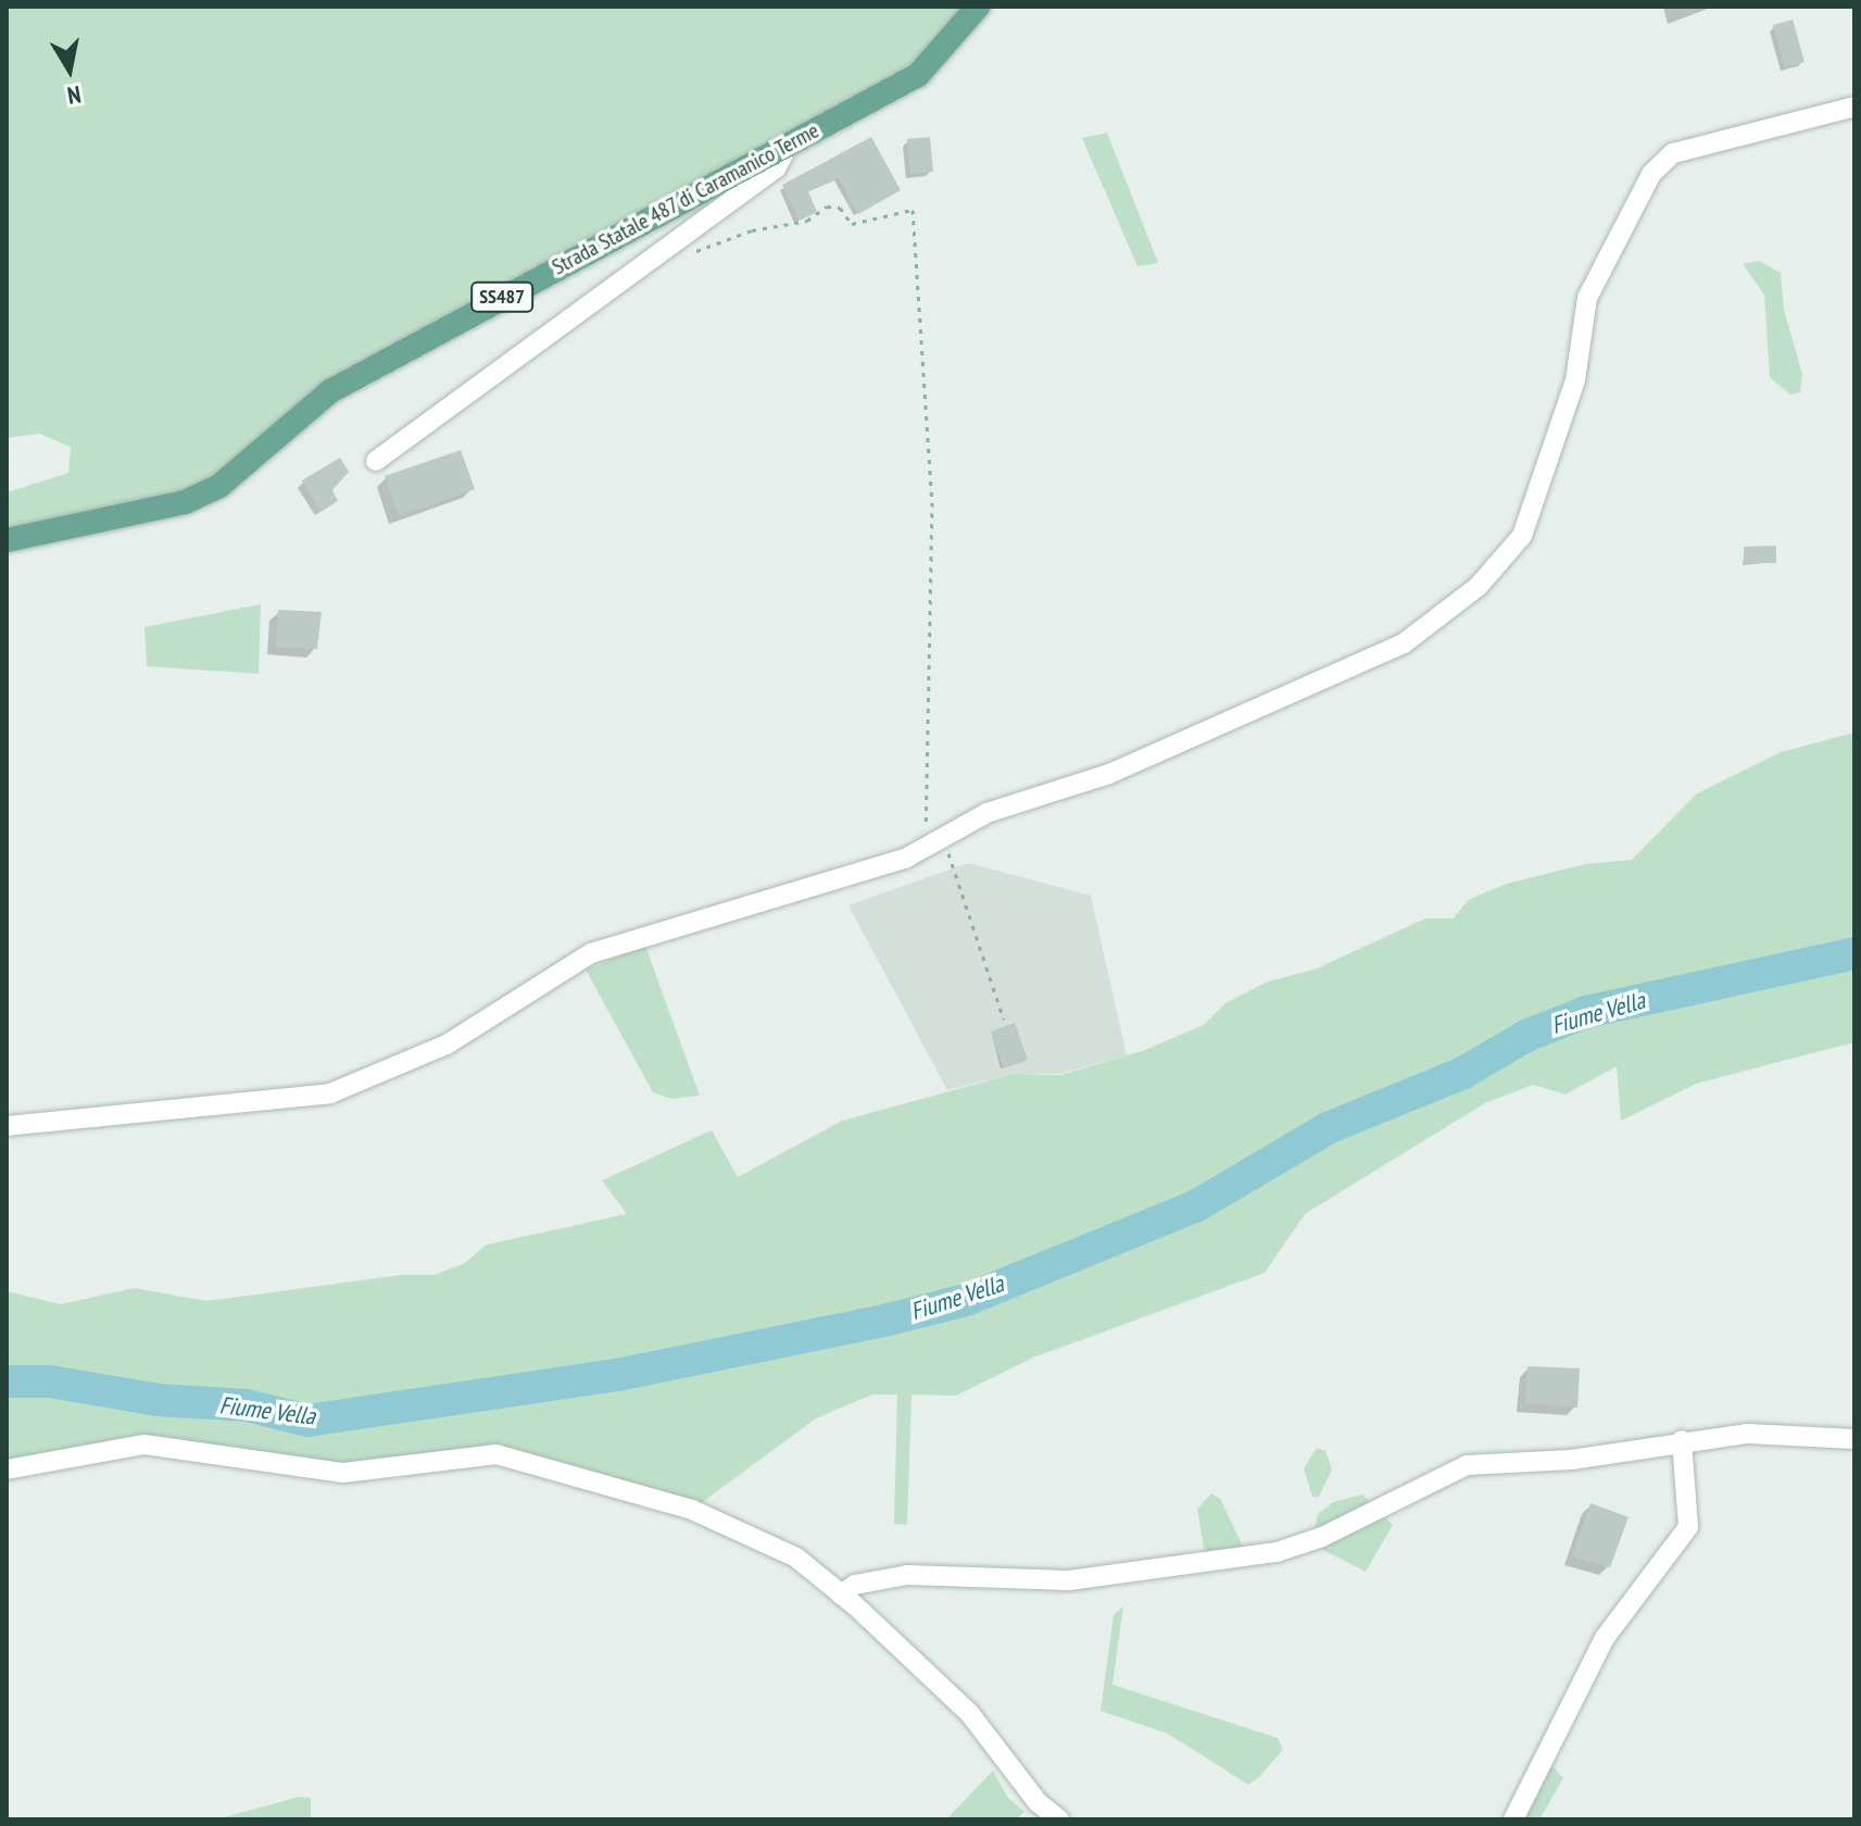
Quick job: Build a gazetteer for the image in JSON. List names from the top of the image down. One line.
{"streets":{"main road":["Strada Statale 487 di Caramanico Terme","SS487"]},"water":["Fiume Vella"],"north":"bottom"}
